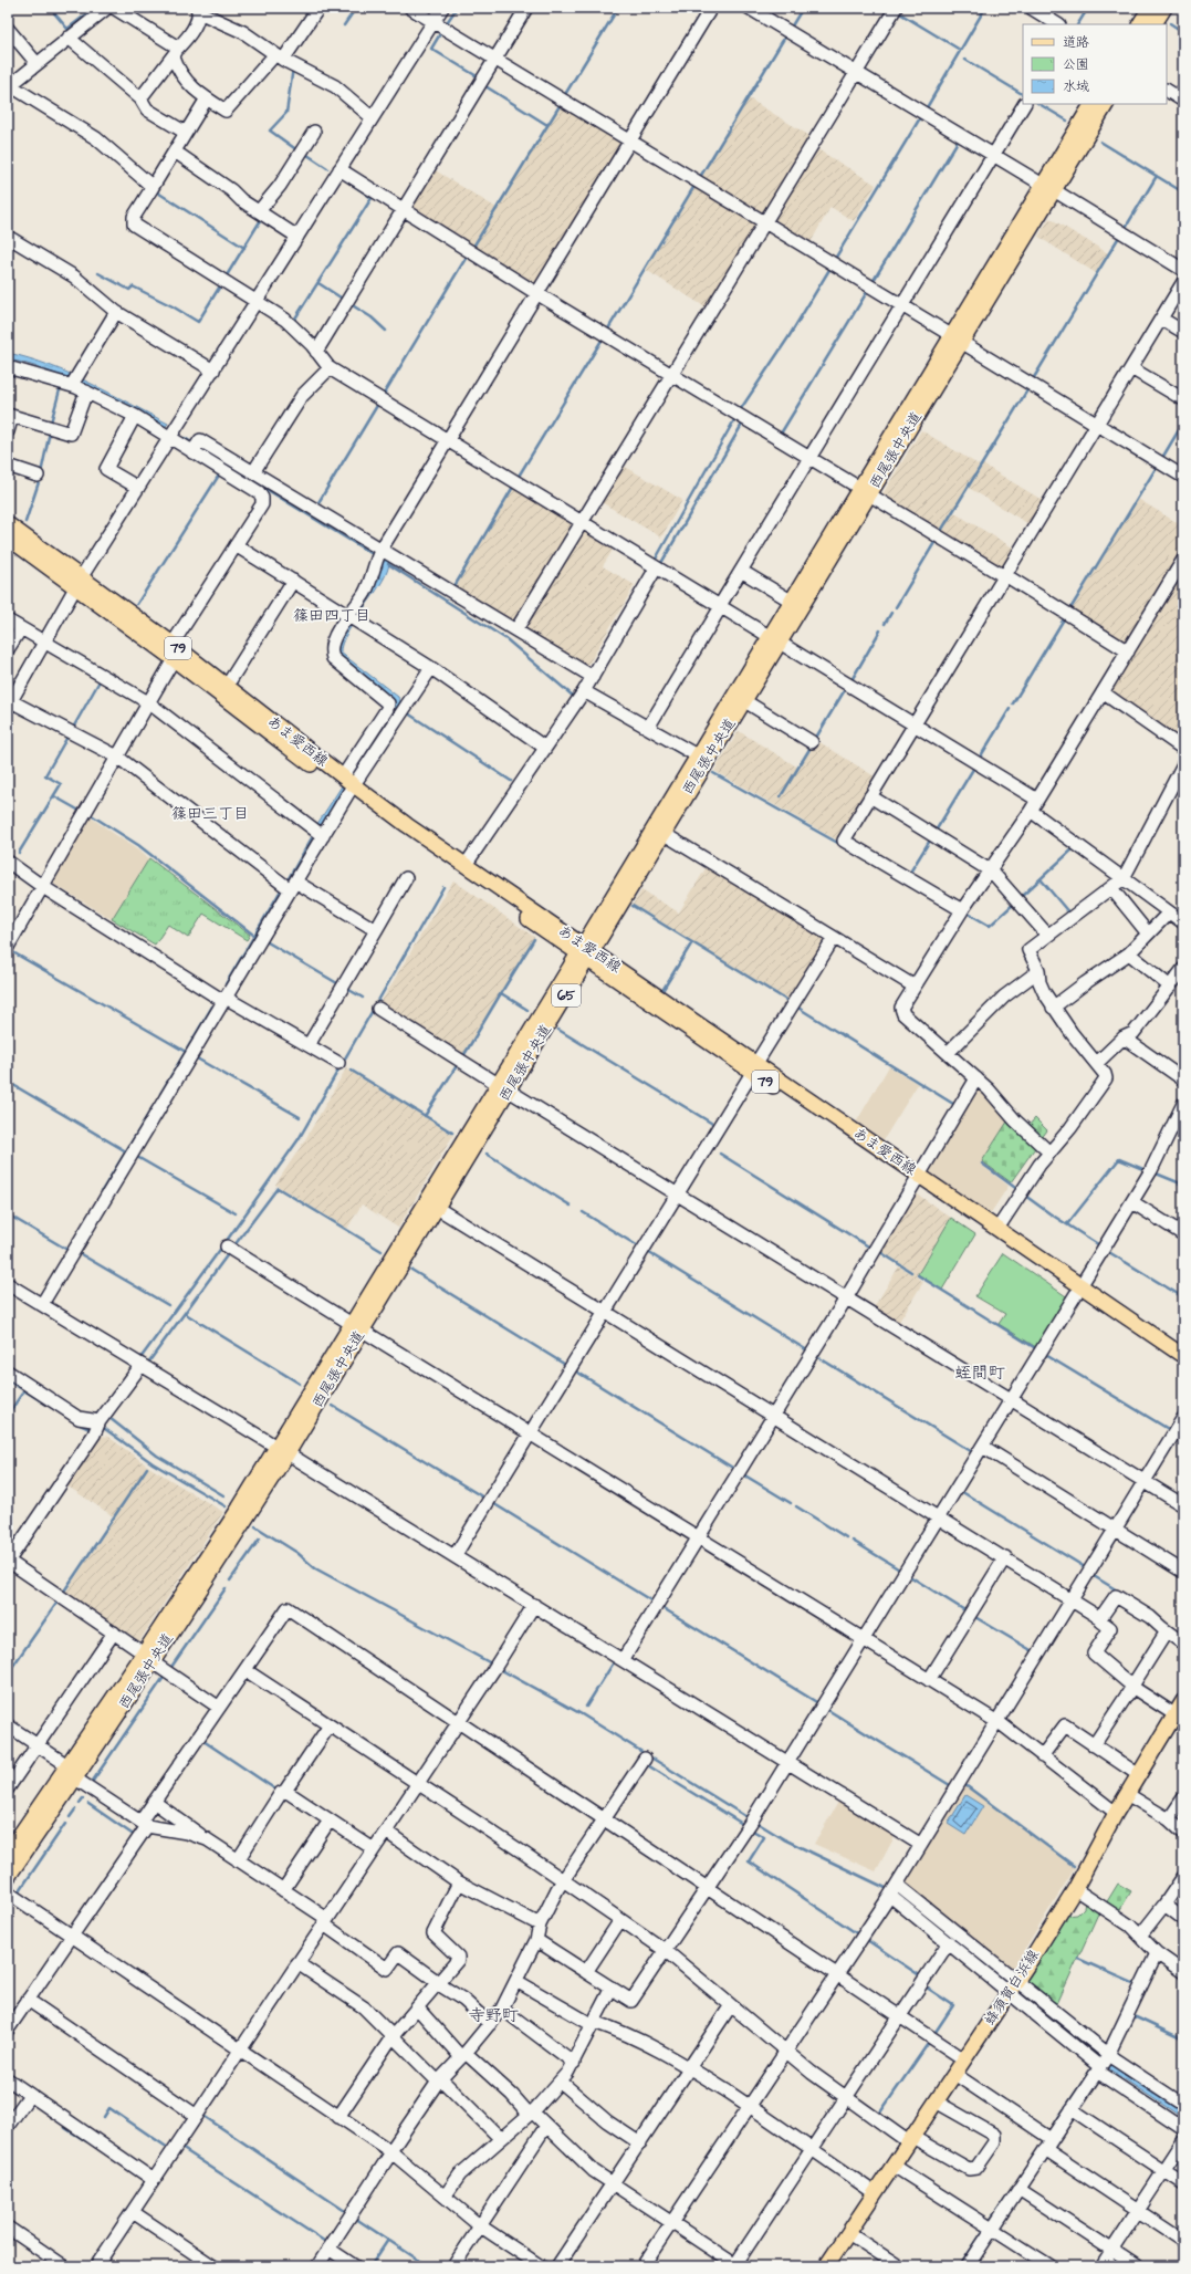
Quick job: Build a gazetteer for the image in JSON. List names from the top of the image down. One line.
{"streets":{"main road":["西尾張中央道","79","あま愛西線","65","蜂須賀白浜線"]},"crossings":[["西尾張中央道","あま愛西線"]],"districts":["篠田四丁目","篠田三丁目","蛭間町","寺野町"],"legend":["道路","公園","水域"]}
